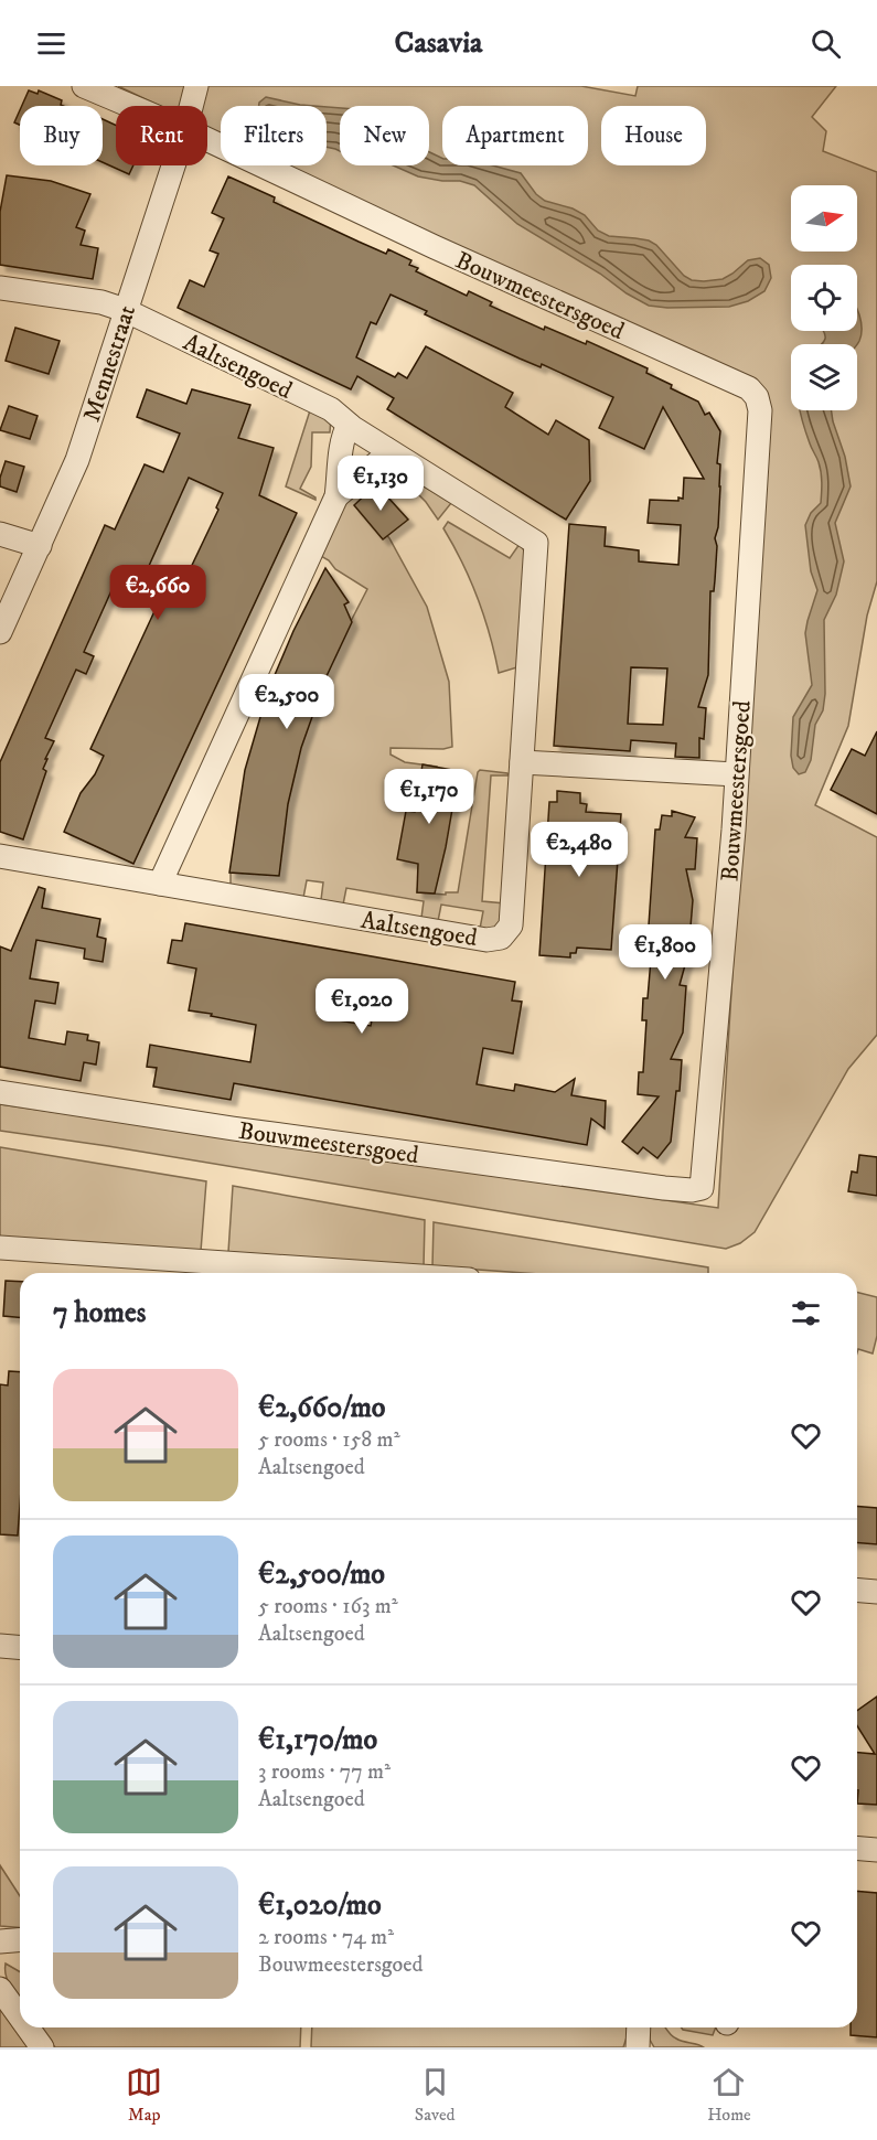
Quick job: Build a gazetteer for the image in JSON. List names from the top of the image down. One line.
{"streets":{"street":["Bouwmeestersgoed","Mennestraat","Aaltsengoed"]},"crossings":[["Mennestraat","Aaltsengoed"]],"north":"right","page":{"header":"Casavia","chip":["Buy","Rent","Filters","New","Apartment","House"],"price":["€1,130","€2,660","€2,500","€1,170","€2,480","€1,800","€1,020"],"heading":"7 homes","list":[{"name":"€2,660/mo","note":"5 rooms · 158 m² · Aaltsengoed"},{"name":"€2,500/mo","note":"5 rooms · 163 m² · Aaltsengoed"},{"name":"€1,170/mo","note":"3 rooms · 77 m² · Aaltsengoed"},{"name":"€1,020/mo","note":"2 rooms · 74 m² · Bouwmeestersgoed"}],"tabs":["Map","Saved","Home"]}}
